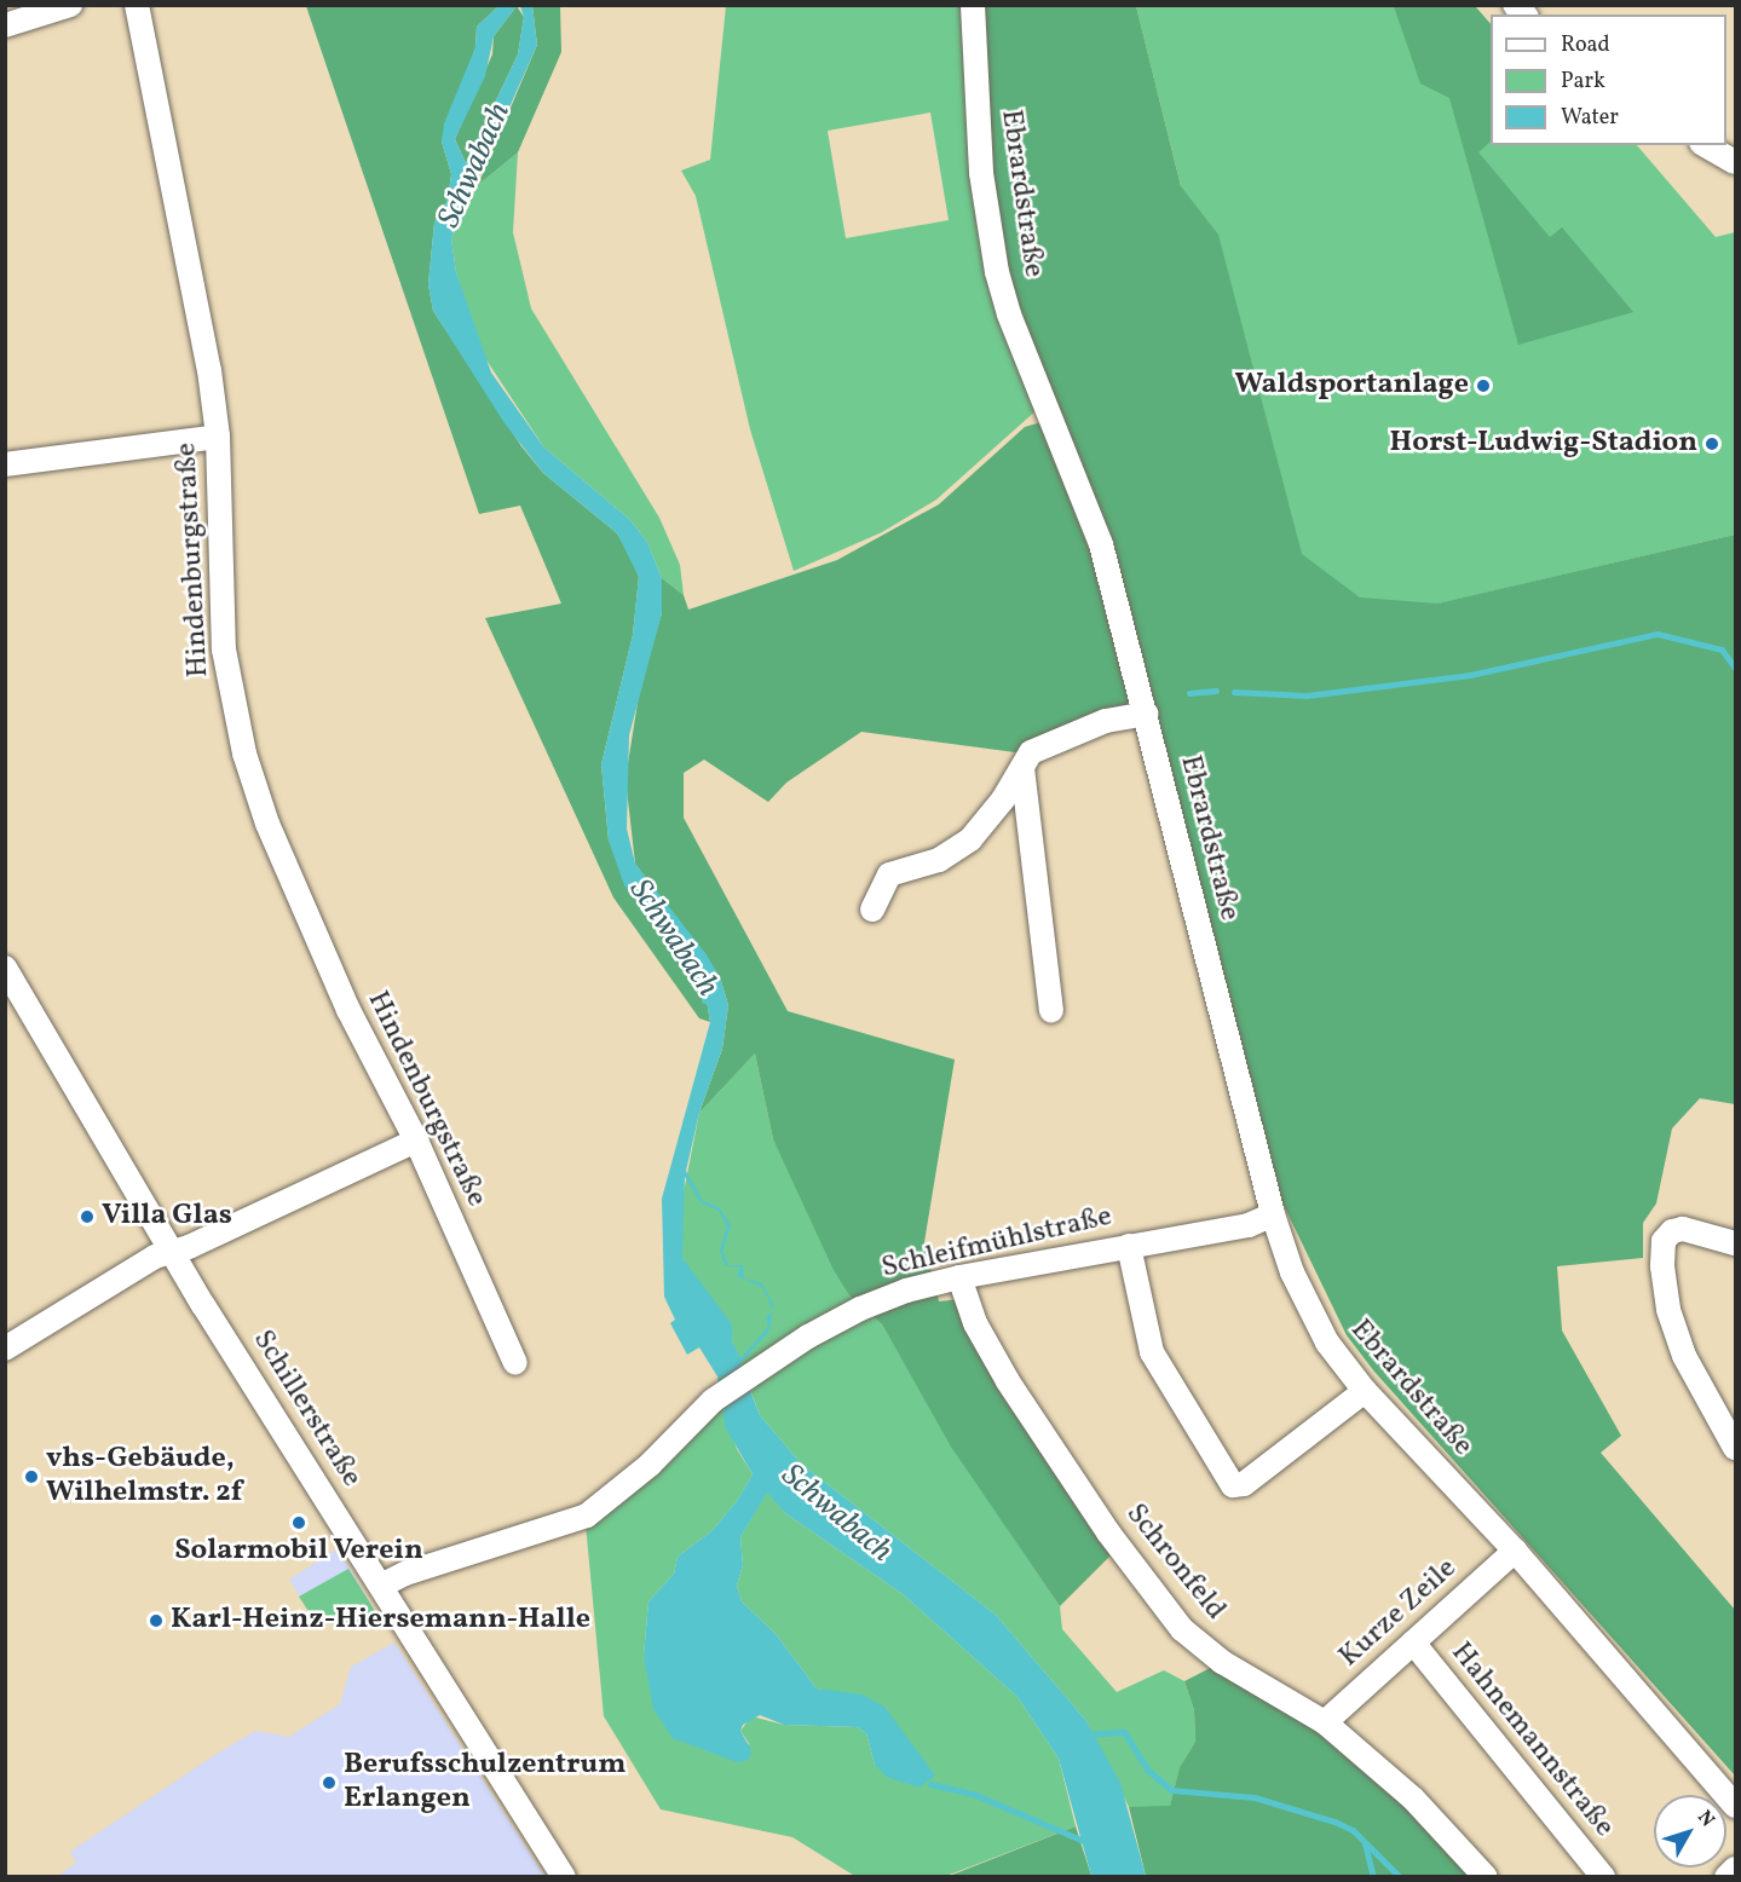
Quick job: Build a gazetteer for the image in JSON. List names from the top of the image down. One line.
{"streets":{"street":["Ebrardstraße","Hindenburgstraße","Schleifmühlstraße","Schillerstraße","Schronfeld","Kurze Zeile","Hahnemannstraße"]},"crossings":[["Ebrardstraße","Schleifmühlstraße"],["Ebrardstraße","Kurze Zeile"],["Schleifmühlstraße","Schillerstraße"],["Schleifmühlstraße","Schronfeld"],["Schronfeld","Kurze Zeile"],["Kurze Zeile","Hahnemannstraße"]],"water":["Schwabach"],"places":["Waldsportanlage","Horst-Ludwig-Stadion","Villa Glas","vhs-Gebäude, Wilhelmstr. 2f","Solarmobil Verein","Karl-Heinz-Hiersemann-Halle","Berufsschulzentrum Erlangen"],"legend":["Road","Park","Water"],"north":"top right"}
